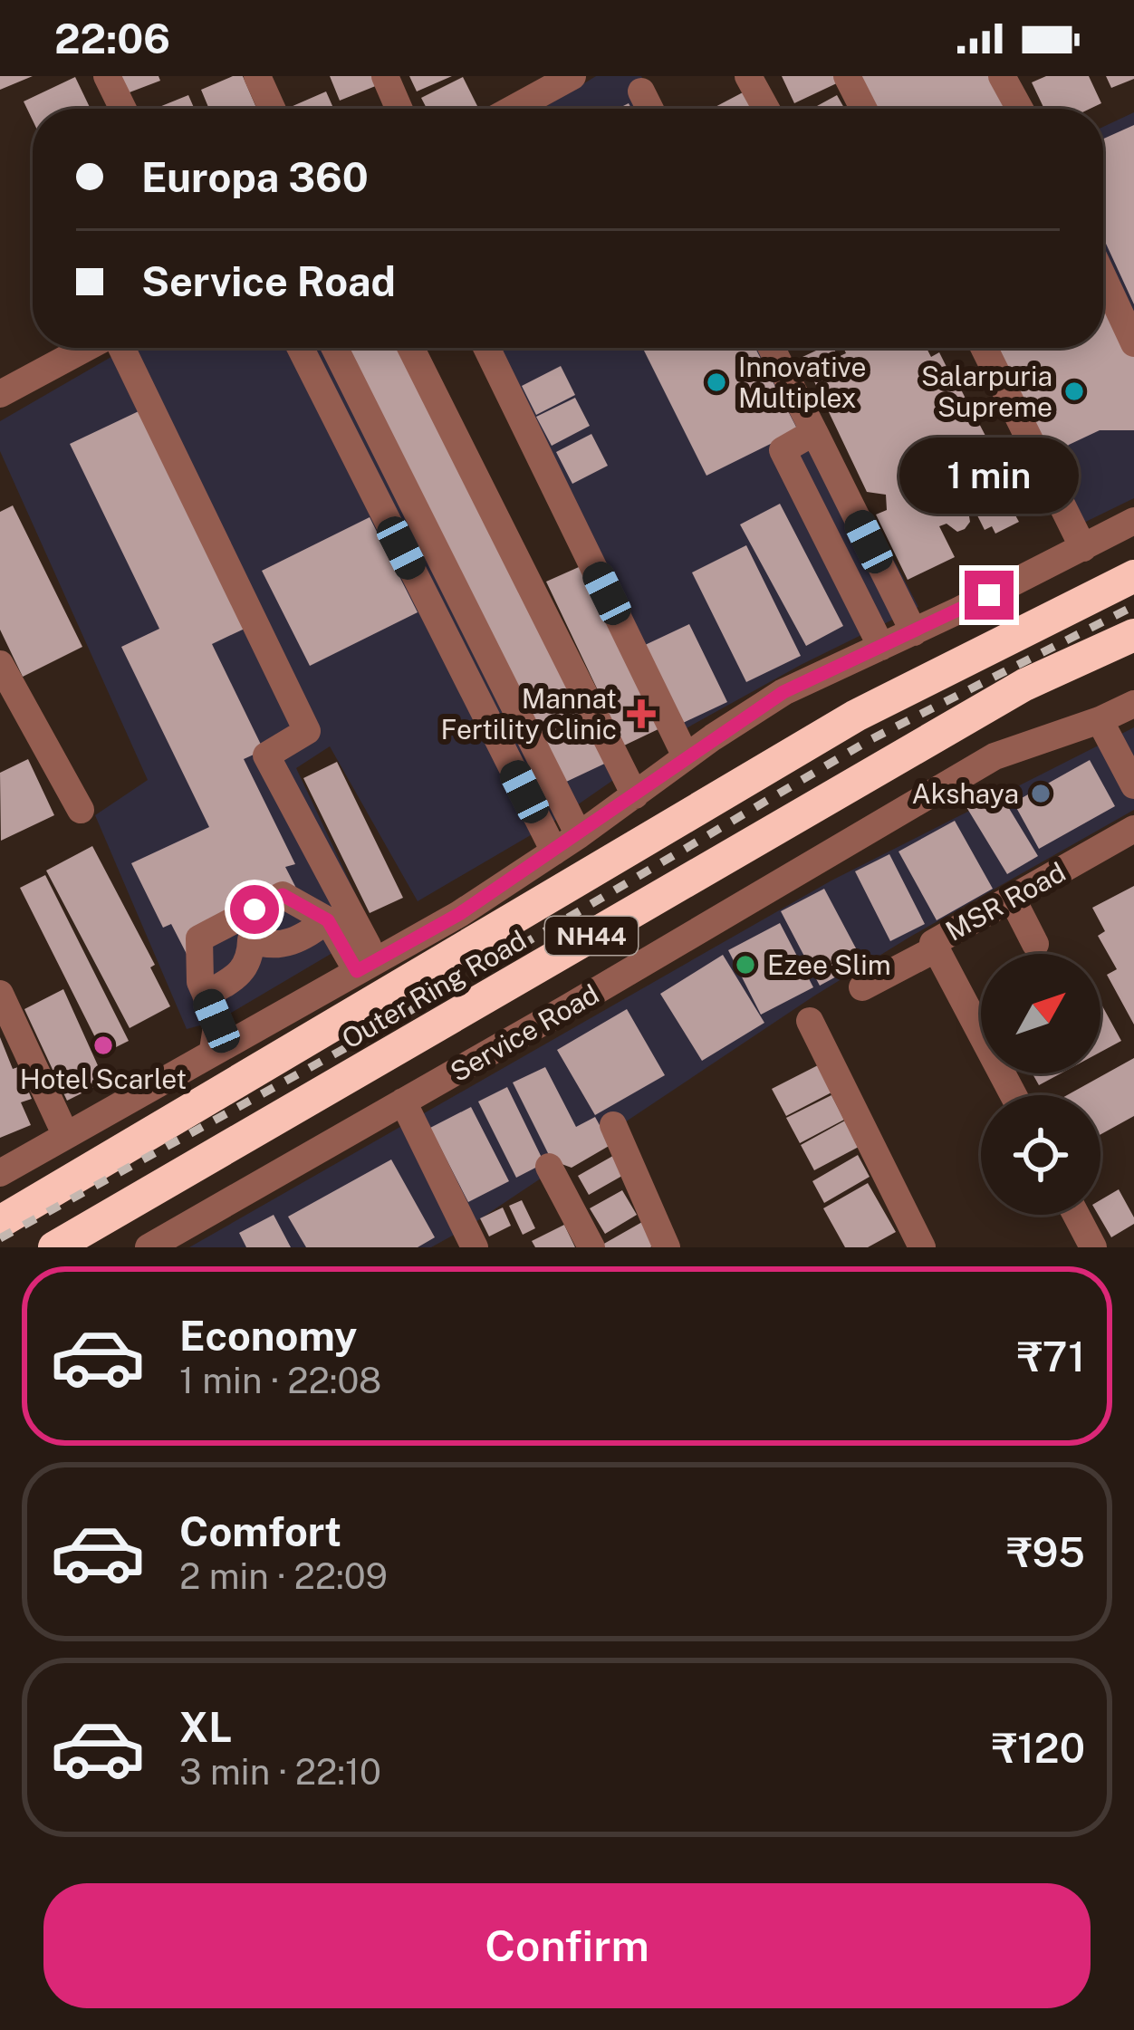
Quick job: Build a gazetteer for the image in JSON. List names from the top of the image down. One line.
{"streets":{"highway":["NH44","Outer Ring Road"],"street":["MSR Road","Service Road"]},"places":{"other":["Innovative Multiplex","Salarpuria Supreme","Akshaya","Ezee Slim","Hotel Scarlet"],"health":["Mannat Fertility Clinic"]},"north":"top right","page":{"status":"22:06","banner":["Europa 360","Service Road"],"bubble":"1 min","list":[{"name":"Economy","note":"1 min · 22:08","value":"₹71"},{"name":"Comfort","note":"2 min · 22:09","value":"₹95"},{"name":"XL","note":"3 min · 22:10","value":"₹120"}],"buttons":"Confirm"}}
